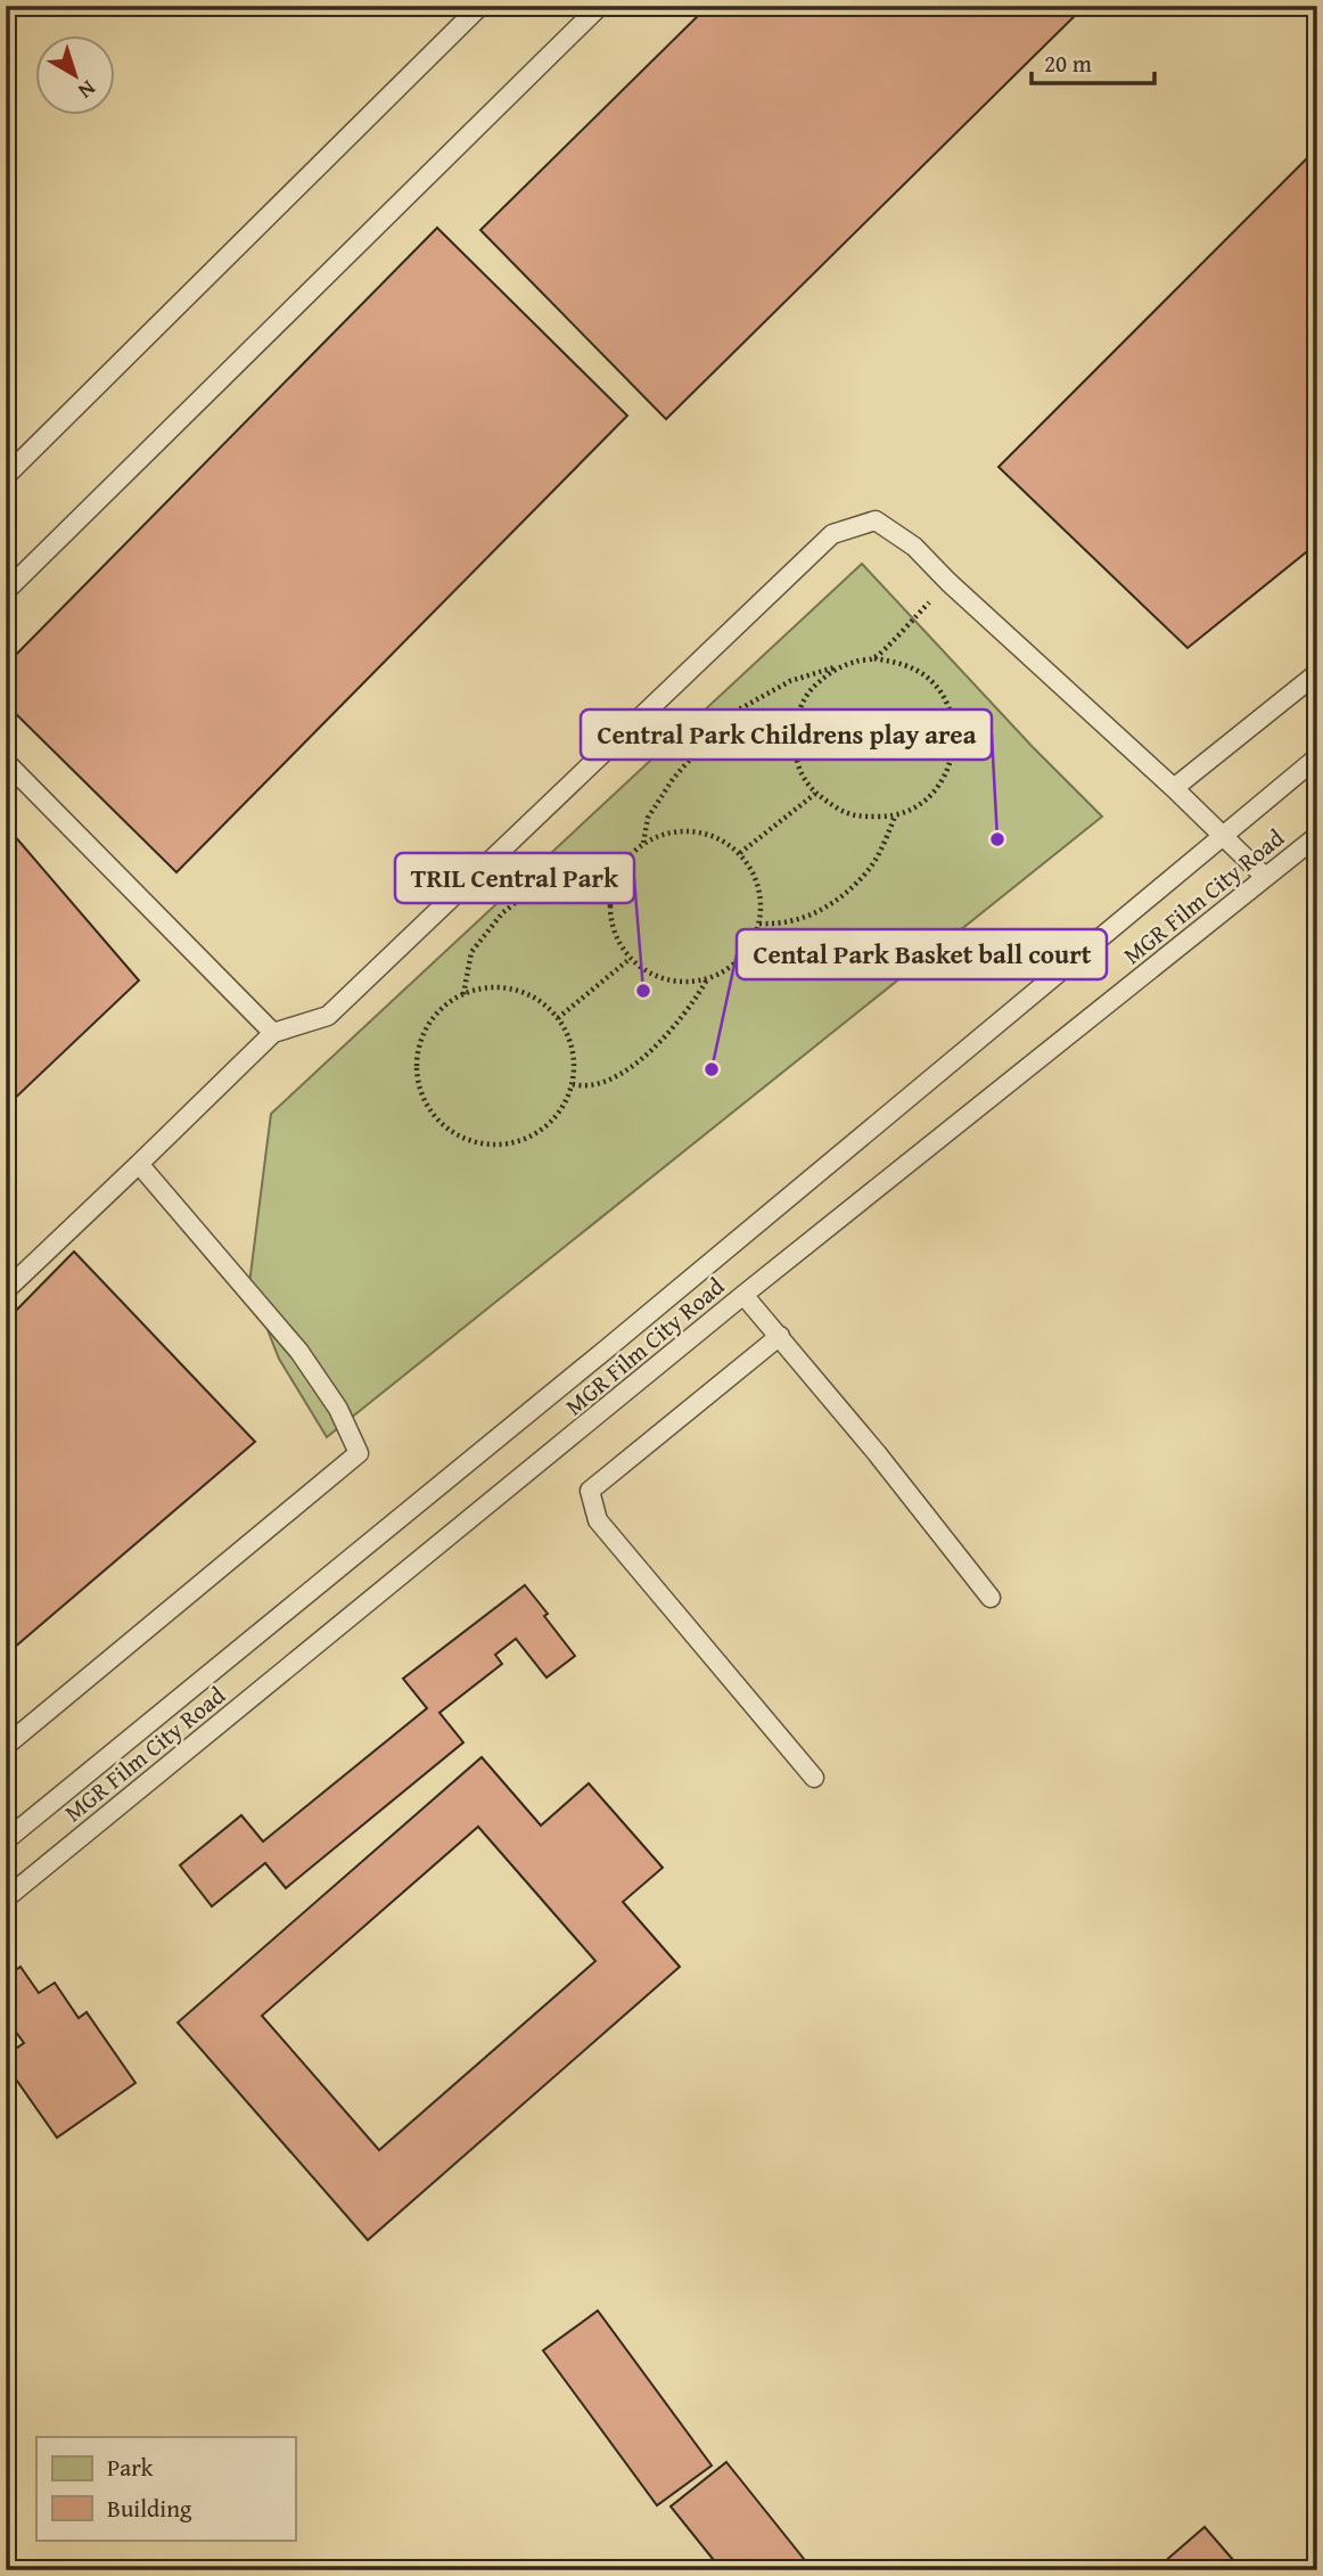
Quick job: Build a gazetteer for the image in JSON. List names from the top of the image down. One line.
{"streets":{"lane":["MGR Film City Road"]},"places":["Central Park Childrens play area","TRIL Central Park","Cental Park Basket ball court"],"legend":["Park","Building"],"scale_bar":"20 m","north":"bottom right"}
